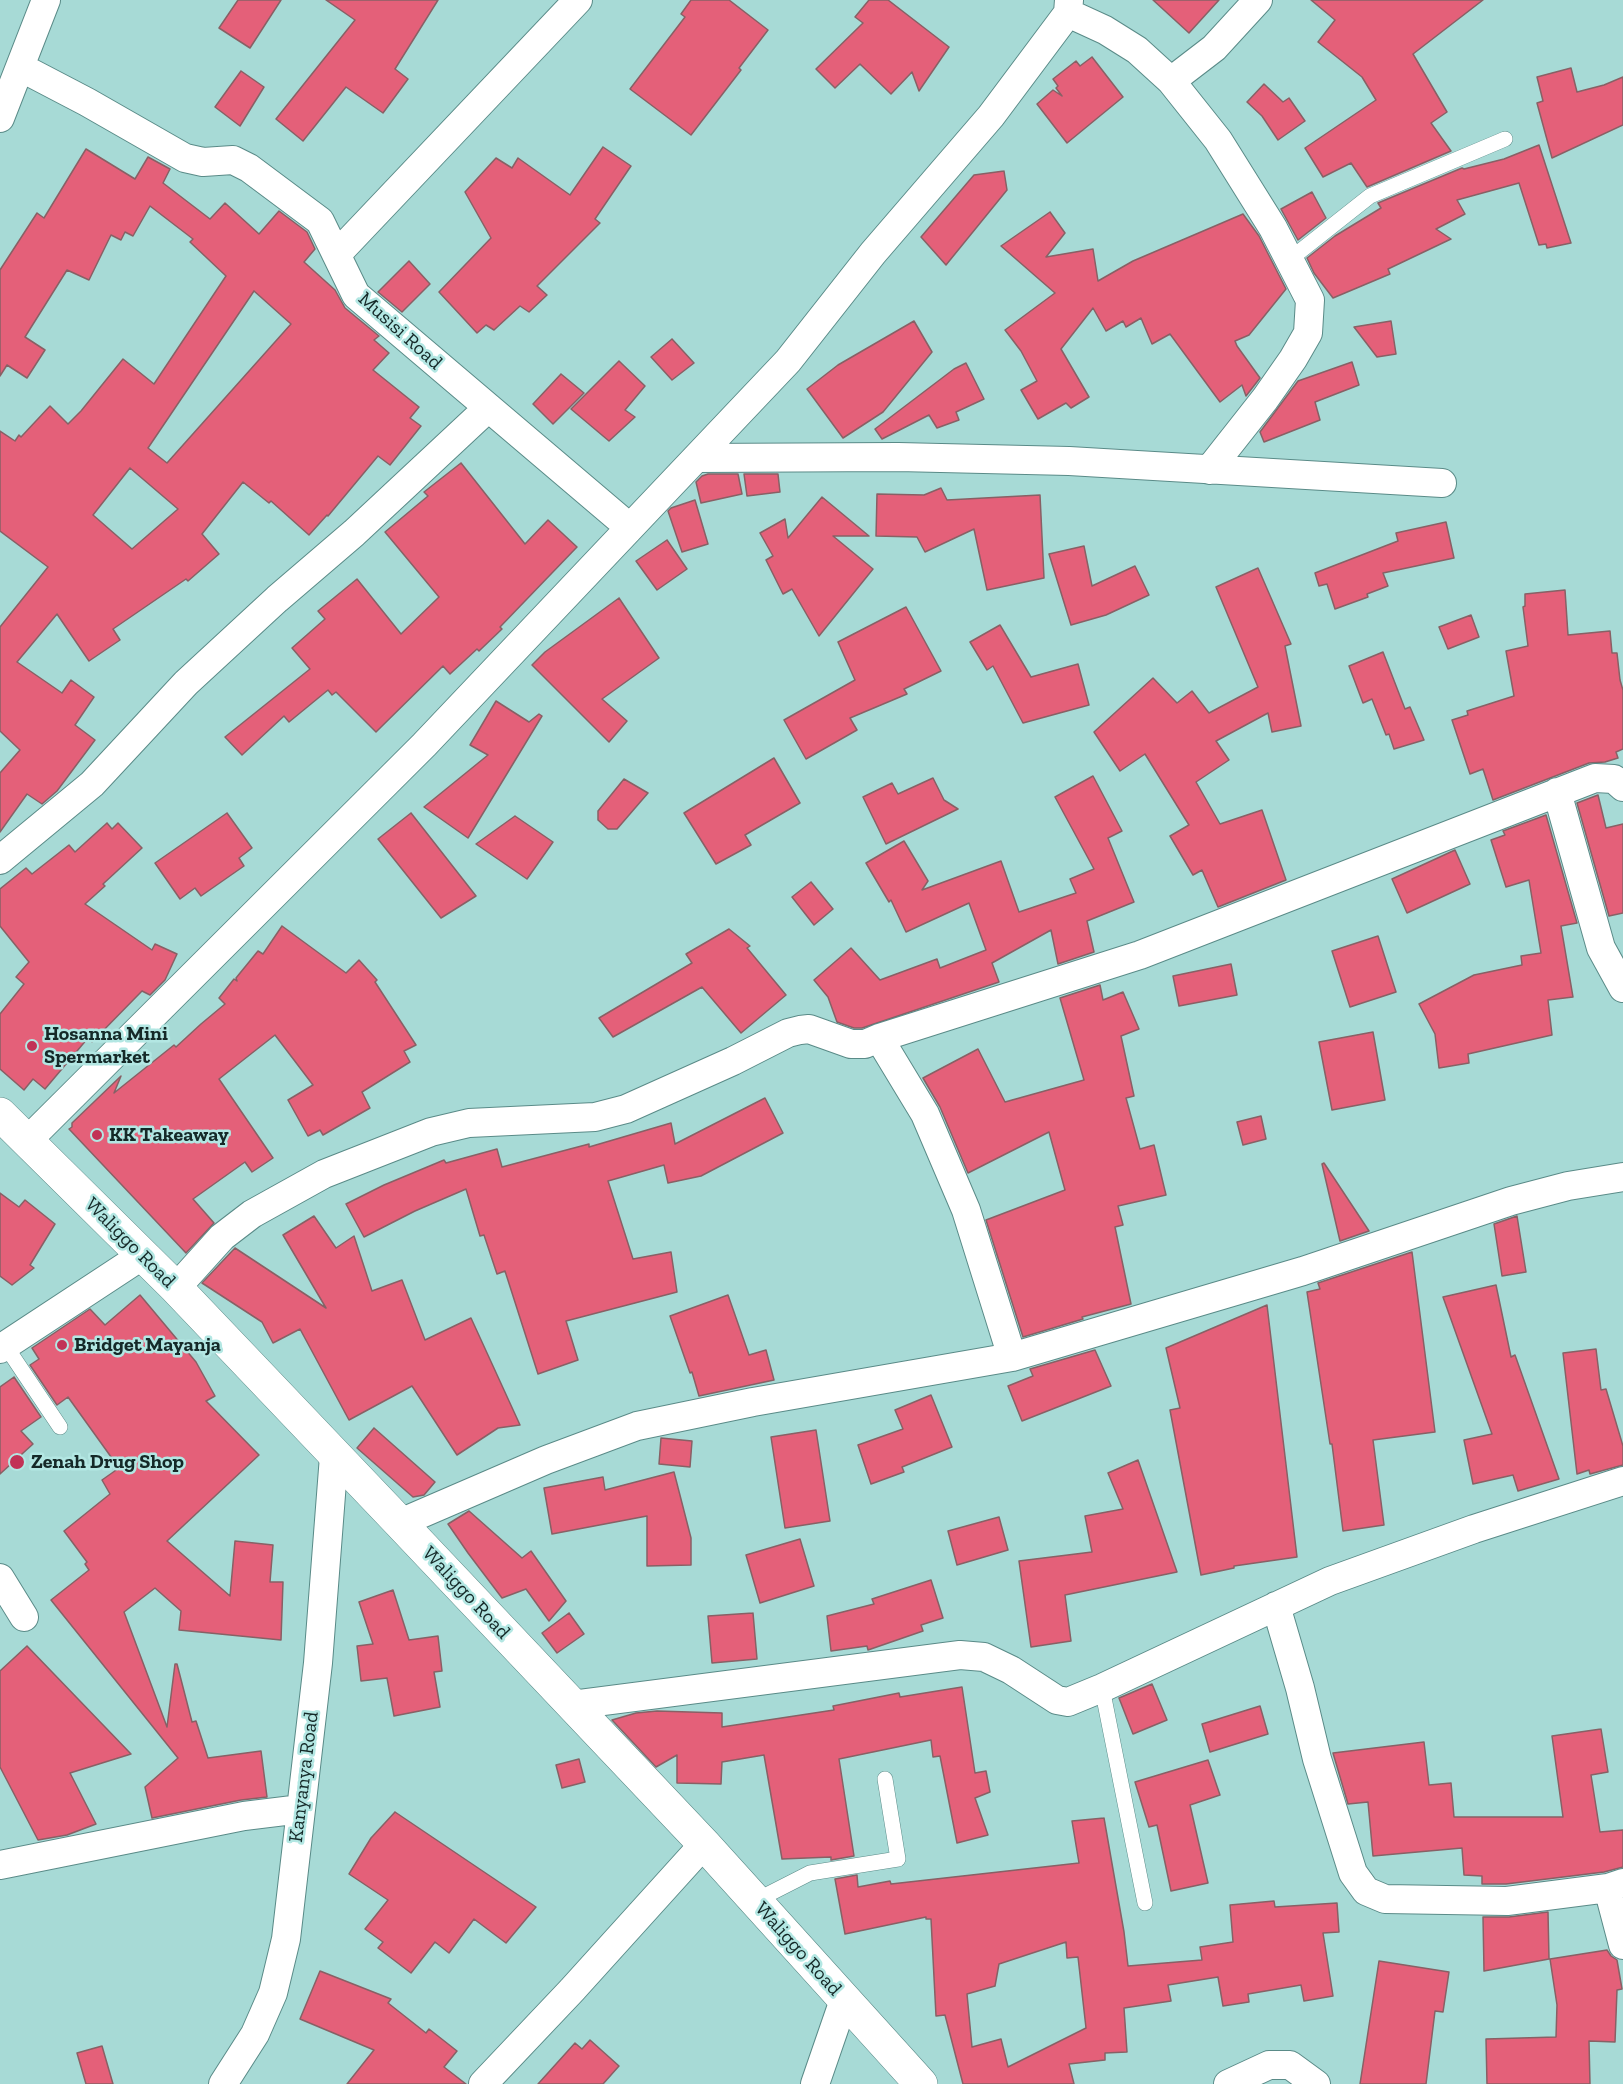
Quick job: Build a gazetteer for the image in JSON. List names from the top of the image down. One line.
{"streets":{"street":["Musisi Road","Waliggo Road","Kanyanya Road"]},"crossings":[["Waliggo Road","Kanyanya Road"]],"places":["Hosanna Mini Spermarket","KK Takeaway","Bridget Mayanja","Zenah Drug Shop"]}
